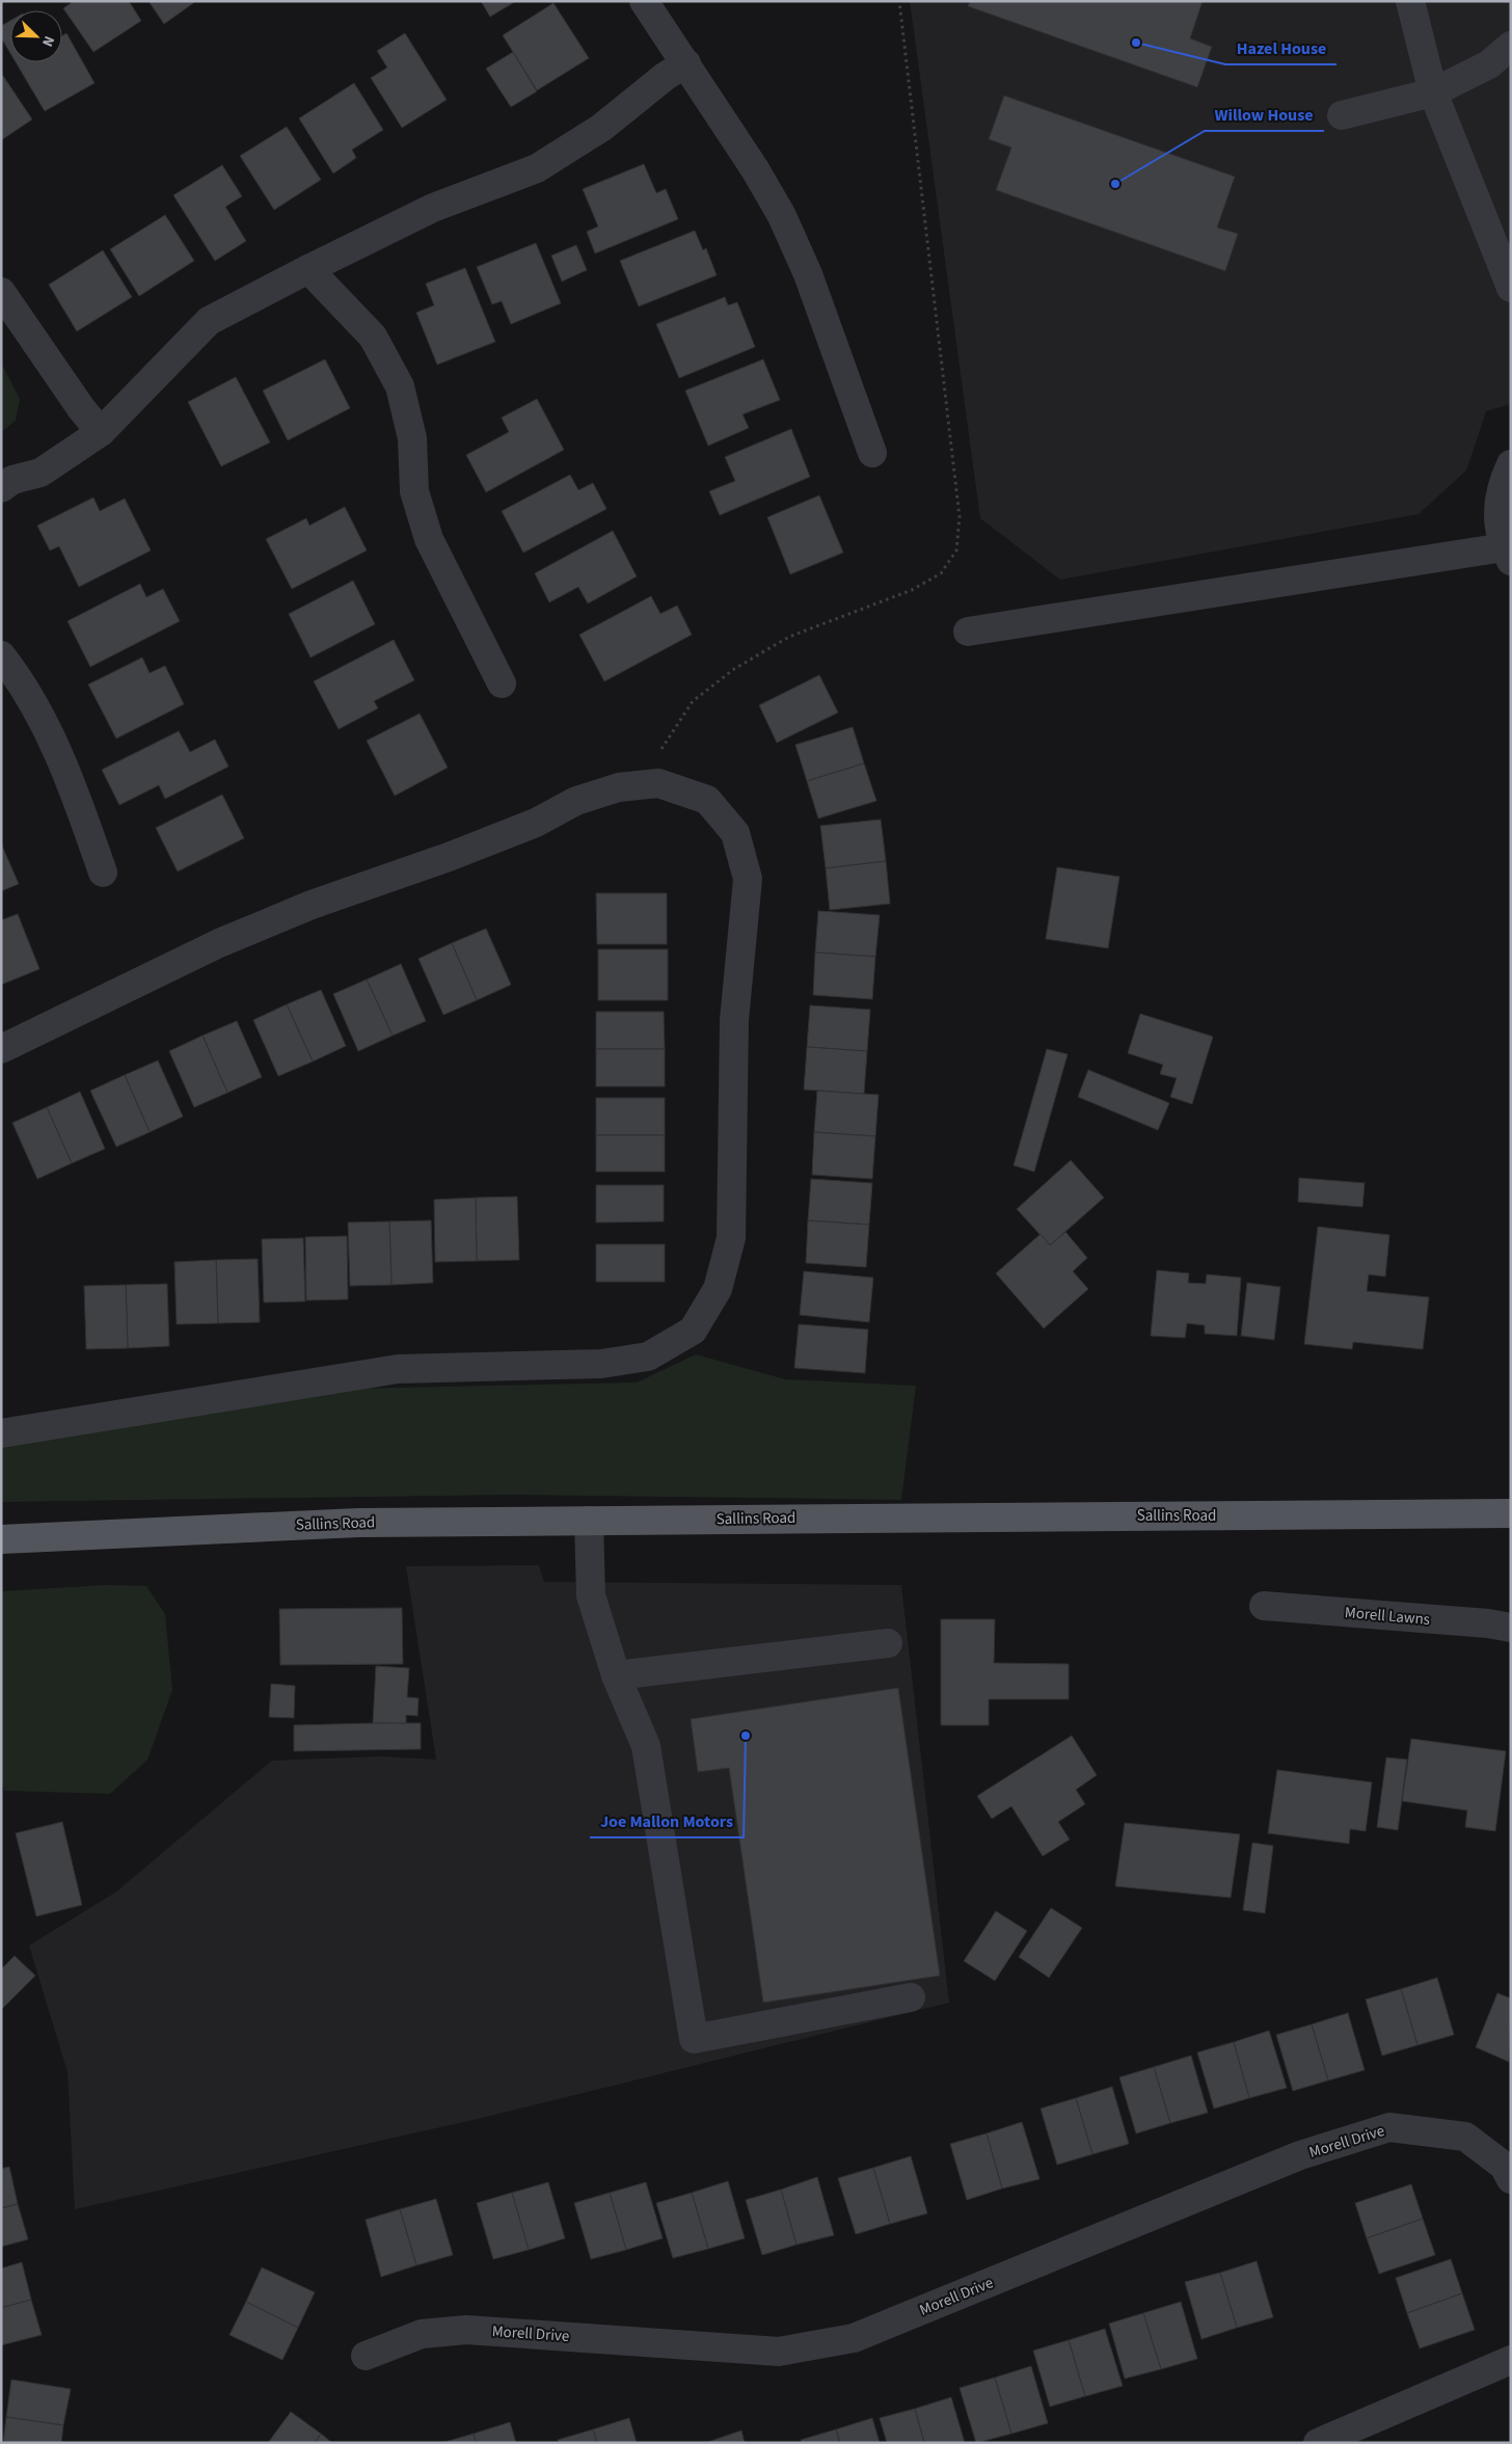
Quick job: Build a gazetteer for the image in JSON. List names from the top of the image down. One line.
{"streets":{"main road":["Sallins Road"],"street":["Morell Lawns","Morell Drive"]},"places":["Hazel House","Willow House","Joe Mallon Motors"],"north":"bottom right"}
